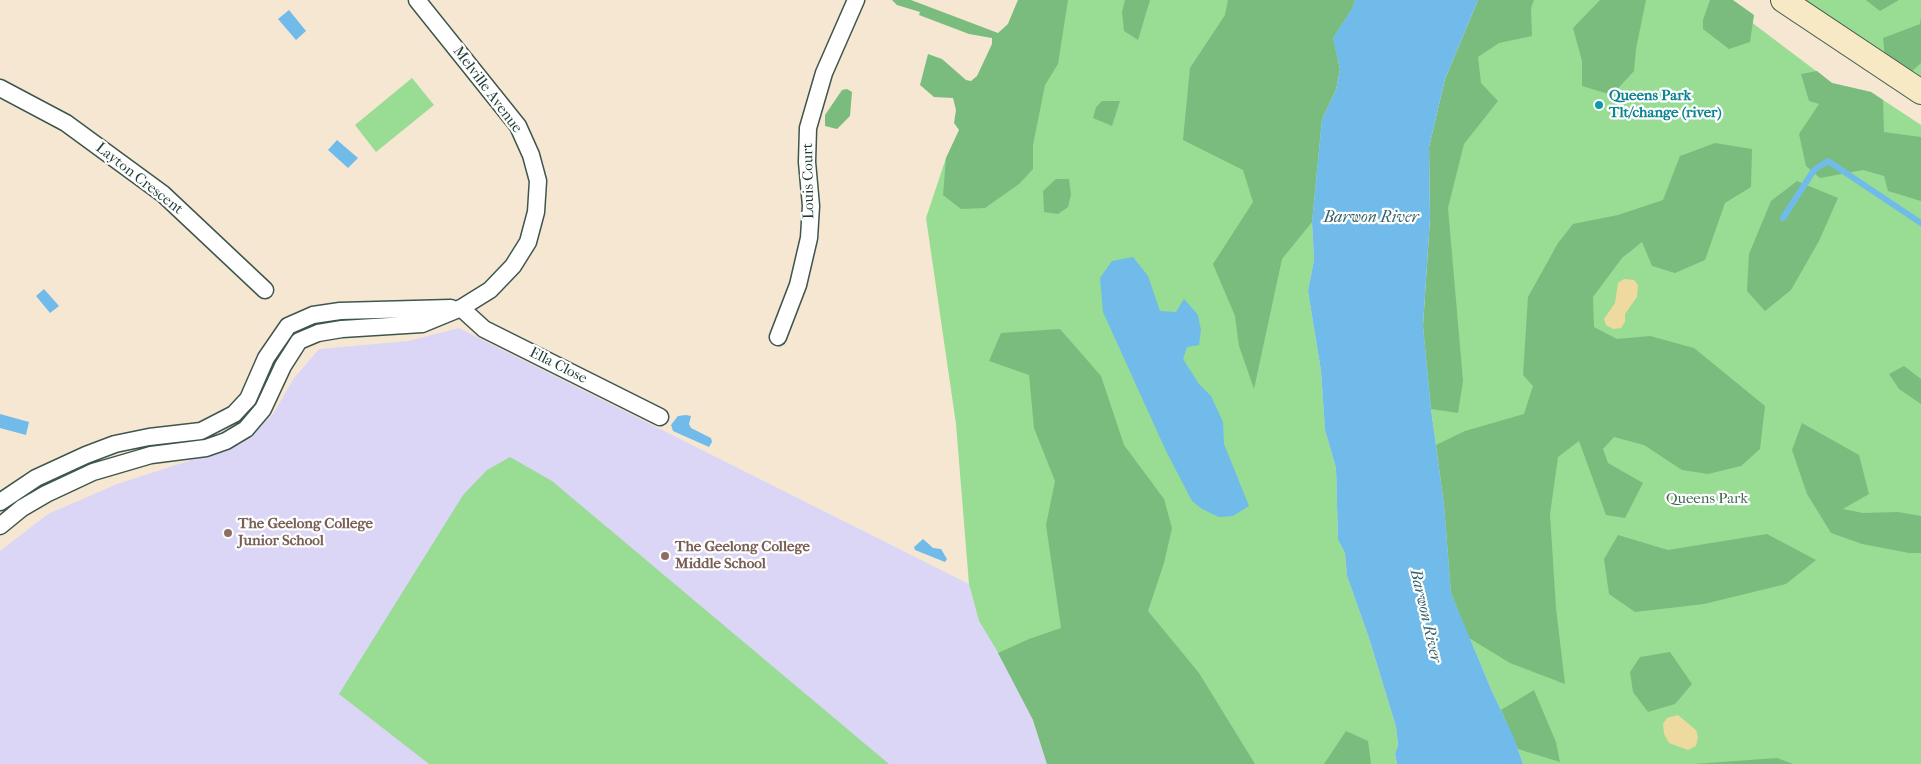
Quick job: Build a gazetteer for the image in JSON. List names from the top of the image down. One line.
{"streets":{"street":["Melville Avenue","Layton Crescent","Louis Court","Ella Close"]},"crossings":[["Melville Avenue","Ella Close"]],"water":["Barwon River"],"parks":["Queens Park"],"places":["Queens Park Tlt/change (river)","The Geelong College Junior School","The Geelong College Middle School"]}
